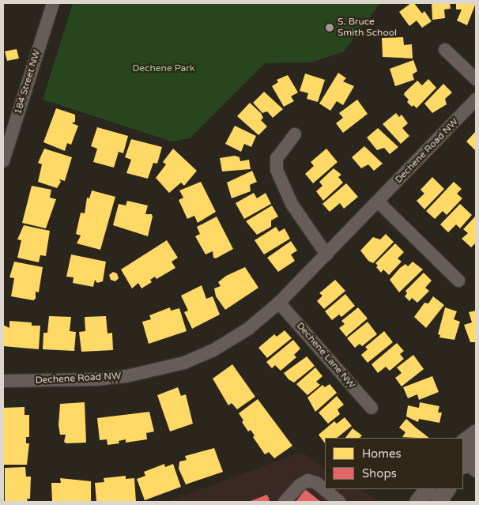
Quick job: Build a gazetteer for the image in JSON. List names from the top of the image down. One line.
{"streets":{"street":["184 Street NW","Dechene Road NW","Dechene Lane NW"]},"crossings":[["Dechene Road NW","Dechene Lane NW"]],"parks":["Dechene Park"],"places":["S. Bruce Smith School"],"legend":["Homes","Shops"]}
